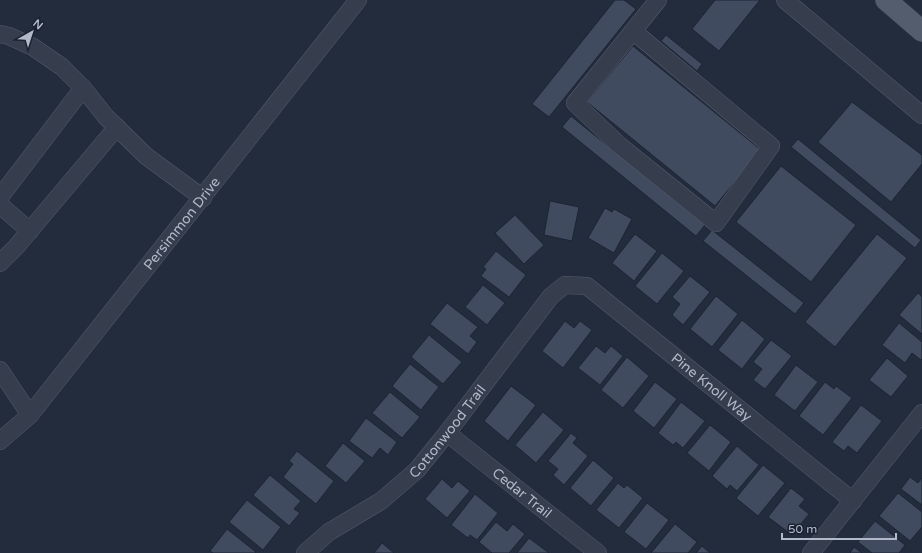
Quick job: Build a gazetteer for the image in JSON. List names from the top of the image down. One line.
{"streets":{"street":["Persimmon Drive","Pine Knoll Way","Cottonwood Trail","Cedar Trail"]},"crossings":[["Pine Knoll Way","Cottonwood Trail"],["Cottonwood Trail","Cedar Trail"]],"scale_bar":"50 m","north":"top right"}
